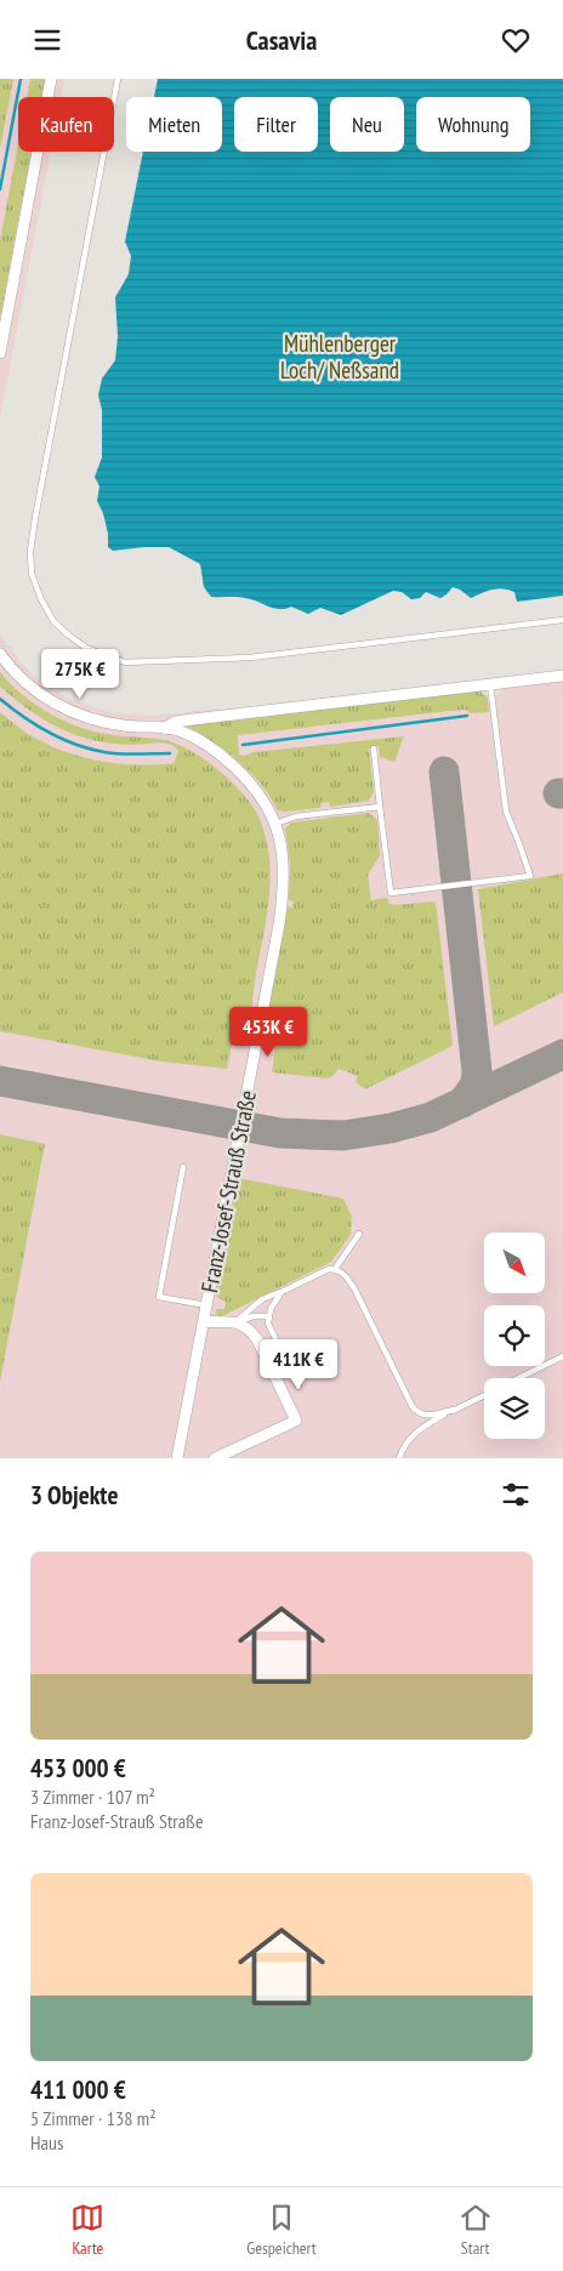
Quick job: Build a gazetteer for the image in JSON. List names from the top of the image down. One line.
{"streets":{"street":["Franz-Josef-Strauß Straße"]},"parks":["Mühlenberger Loch/ Neßsand"],"north":"bottom right","page":{"header":"Casavia","chip":["Kaufen","Mieten","Filter","Neu","Wohnung"],"price":["275K €","453K €","411K €"],"heading":"3 Objekte","list":[{"name":"453 000 €","note":"3 Zimmer · 107 m² · Franz-Josef-Strauß Straße"},{"name":"411 000 €","note":"5 Zimmer · 138 m² · Haus"}],"tabs":["Karte","Gespeichert","Start"]}}
